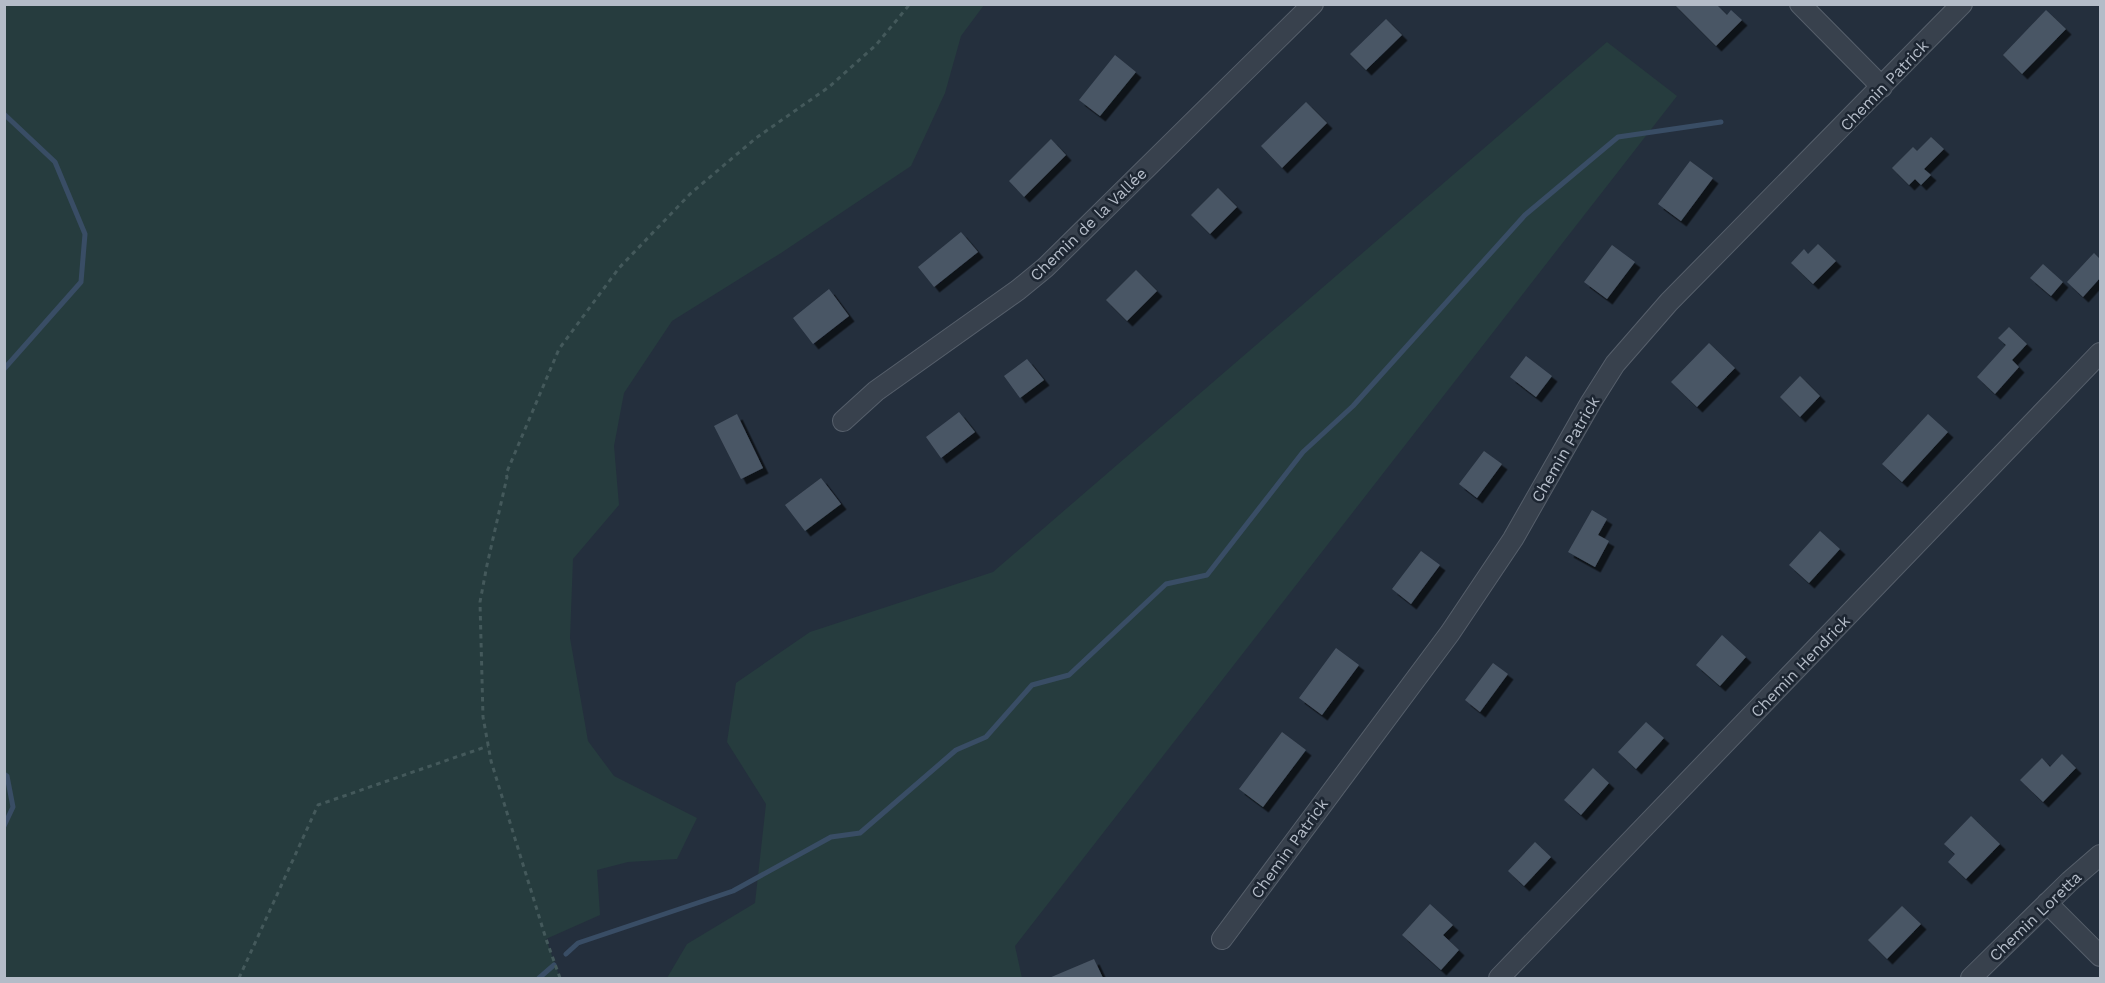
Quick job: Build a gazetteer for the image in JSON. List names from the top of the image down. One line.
{"streets":{"street":["Chemin Patrick","Chemin de la Vallée","Chemin Hendrick","Chemin Loretta"]}}
